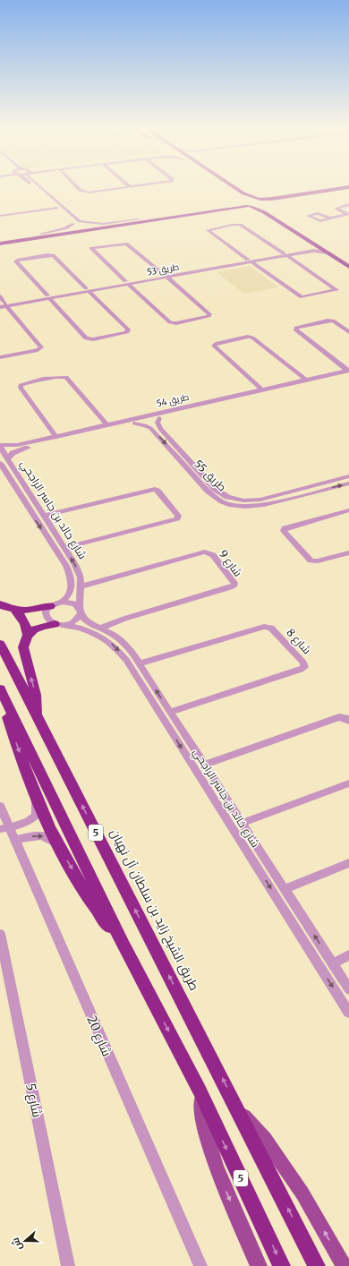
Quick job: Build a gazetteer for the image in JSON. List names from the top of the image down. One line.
{"streets":{"highway":["5","طريق الشيخ زايد بن سلطان آل نهيان"],"street":["طريق 53","طريق 54","طريق 55","شارع خالد بن جاسر الراجحي","شارع 9","شارع 8","شارع 20","شارع 5"]},"crossings":[["طريق 54","طريق 55"],["طريق 54","شارع خالد بن جاسر الراجحي"],["شارع خالد بن جاسر الراجحي","شارع 9"],["شارع خالد بن جاسر الراجحي","شارع 8"]],"one_way":["طريق 55"],"north":"left"}
